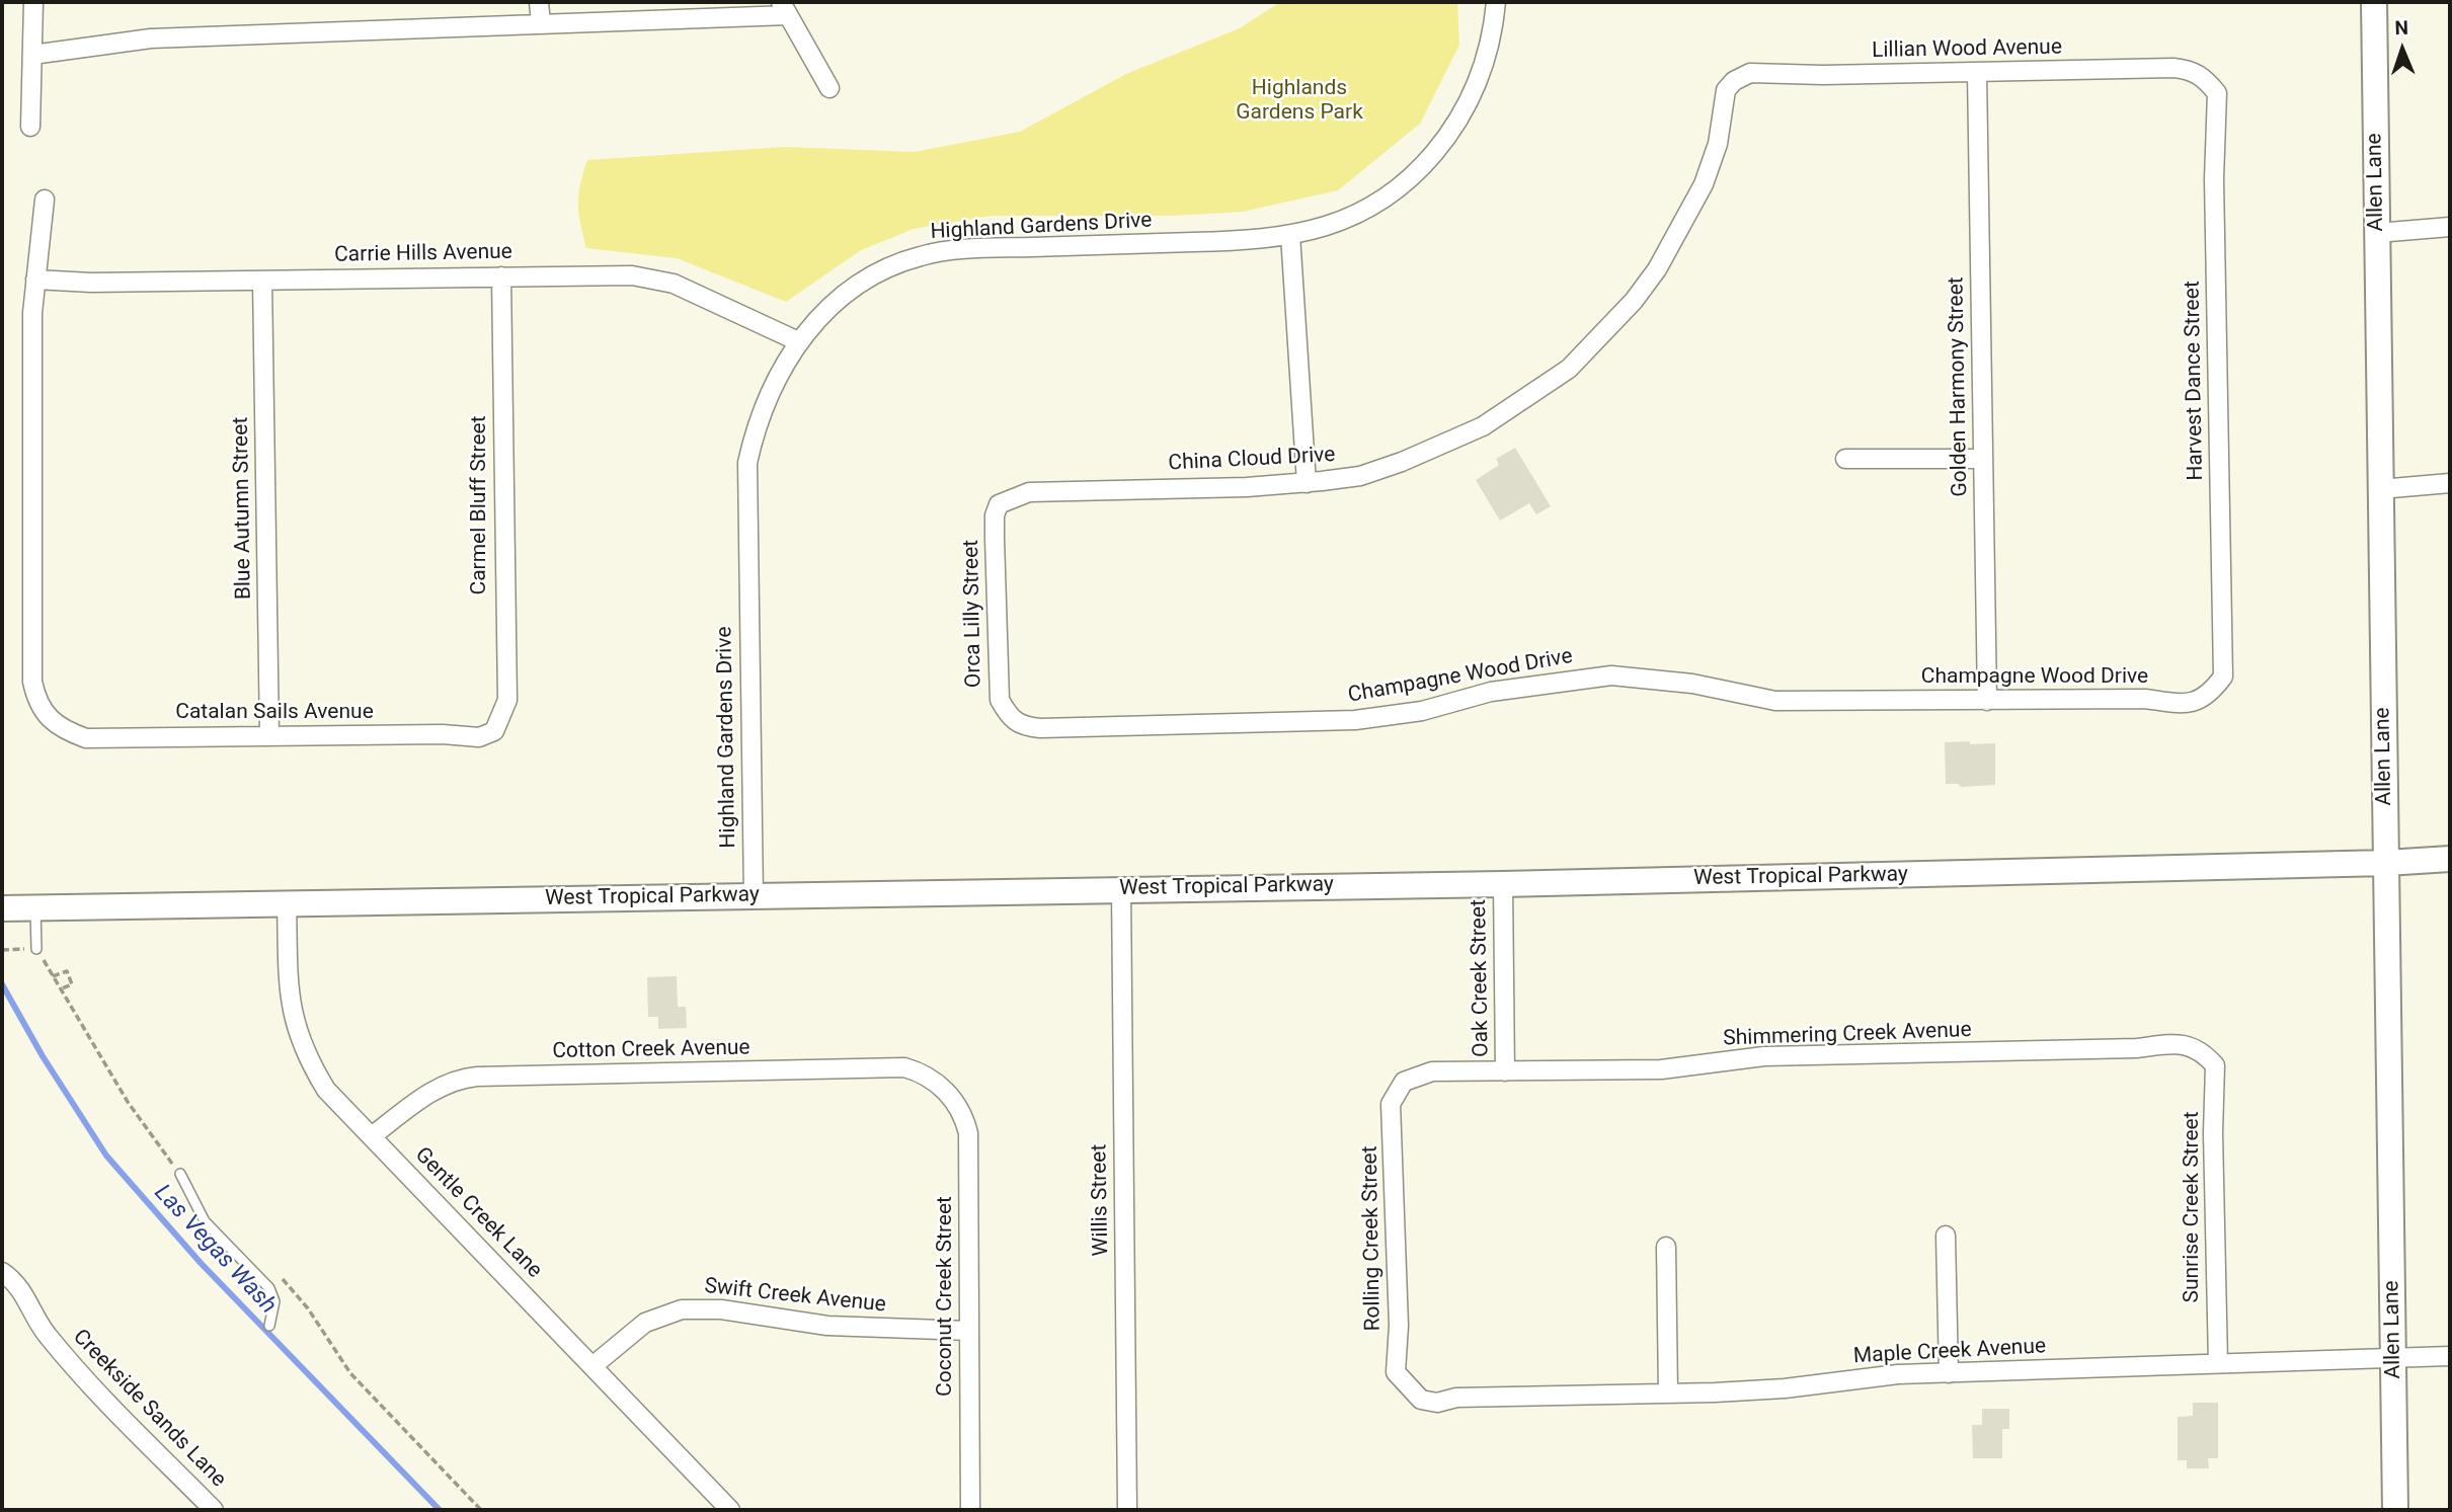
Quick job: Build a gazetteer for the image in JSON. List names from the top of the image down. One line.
{"streets":{"main road":["Allen Lane","West Tropical Parkway"],"street":["Lillian Wood Avenue","Highland Gardens Drive","Carrie Hills Avenue","Harvest Dance Street","Golden Harmony Street","China Cloud Drive","Carmel Bluff Street","Blue Autumn Street","Orca Lilly Street","Champagne Wood Drive","Catalan Sails Avenue","Oak Creek Street","Shimmering Creek Avenue","Cotton Creek Avenue","Willis Street","Sunrise Creek Street","Gentle Creek Lane","Rolling Creek Street","Swift Creek Avenue","Coconut Creek Street","Maple Creek Avenue","Creekside Sands Lane"]},"crossings":[["Lillian Wood Avenue","Harvest Dance Street"],["Lillian Wood Avenue","Golden Harmony Street"],["Lillian Wood Avenue","China Cloud Drive"],["Allen Lane","West Tropical Parkway"],["Allen Lane","Maple Creek Avenue"],["Highland Gardens Drive","Carrie Hills Avenue"],["Highland Gardens Drive","West Tropical Parkway"],["Carrie Hills Avenue","Carmel Bluff Street"],["Carrie Hills Avenue","Blue Autumn Street"],["Carrie Hills Avenue","Catalan Sails Avenue"],["Harvest Dance Street","Champagne Wood Drive"],["Golden Harmony Street","Champagne Wood Drive"],["China Cloud Drive","Orca Lilly Street"],["Carmel Bluff Street","Catalan Sails Avenue"],["Blue Autumn Street","Catalan Sails Avenue"],["Orca Lilly Street","Champagne Wood Drive"],["West Tropical Parkway","Oak Creek Street"],["West Tropical Parkway","Willis Street"],["West Tropical Parkway","Gentle Creek Lane"],["Oak Creek Street","Shimmering Creek Avenue"],["Shimmering Creek Avenue","Sunrise Creek Street"],["Shimmering Creek Avenue","Rolling Creek Street"],["Cotton Creek Avenue","Gentle Creek Lane"],["Cotton Creek Avenue","Coconut Creek Street"],["Sunrise Creek Street","Maple Creek Avenue"],["Gentle Creek Lane","Swift Creek Avenue"],["Rolling Creek Street","Maple Creek Avenue"],["Swift Creek Avenue","Coconut Creek Street"]],"water":["Las Vegas Wash"],"parks":["Highlands Gardens Park"],"north":"top"}
